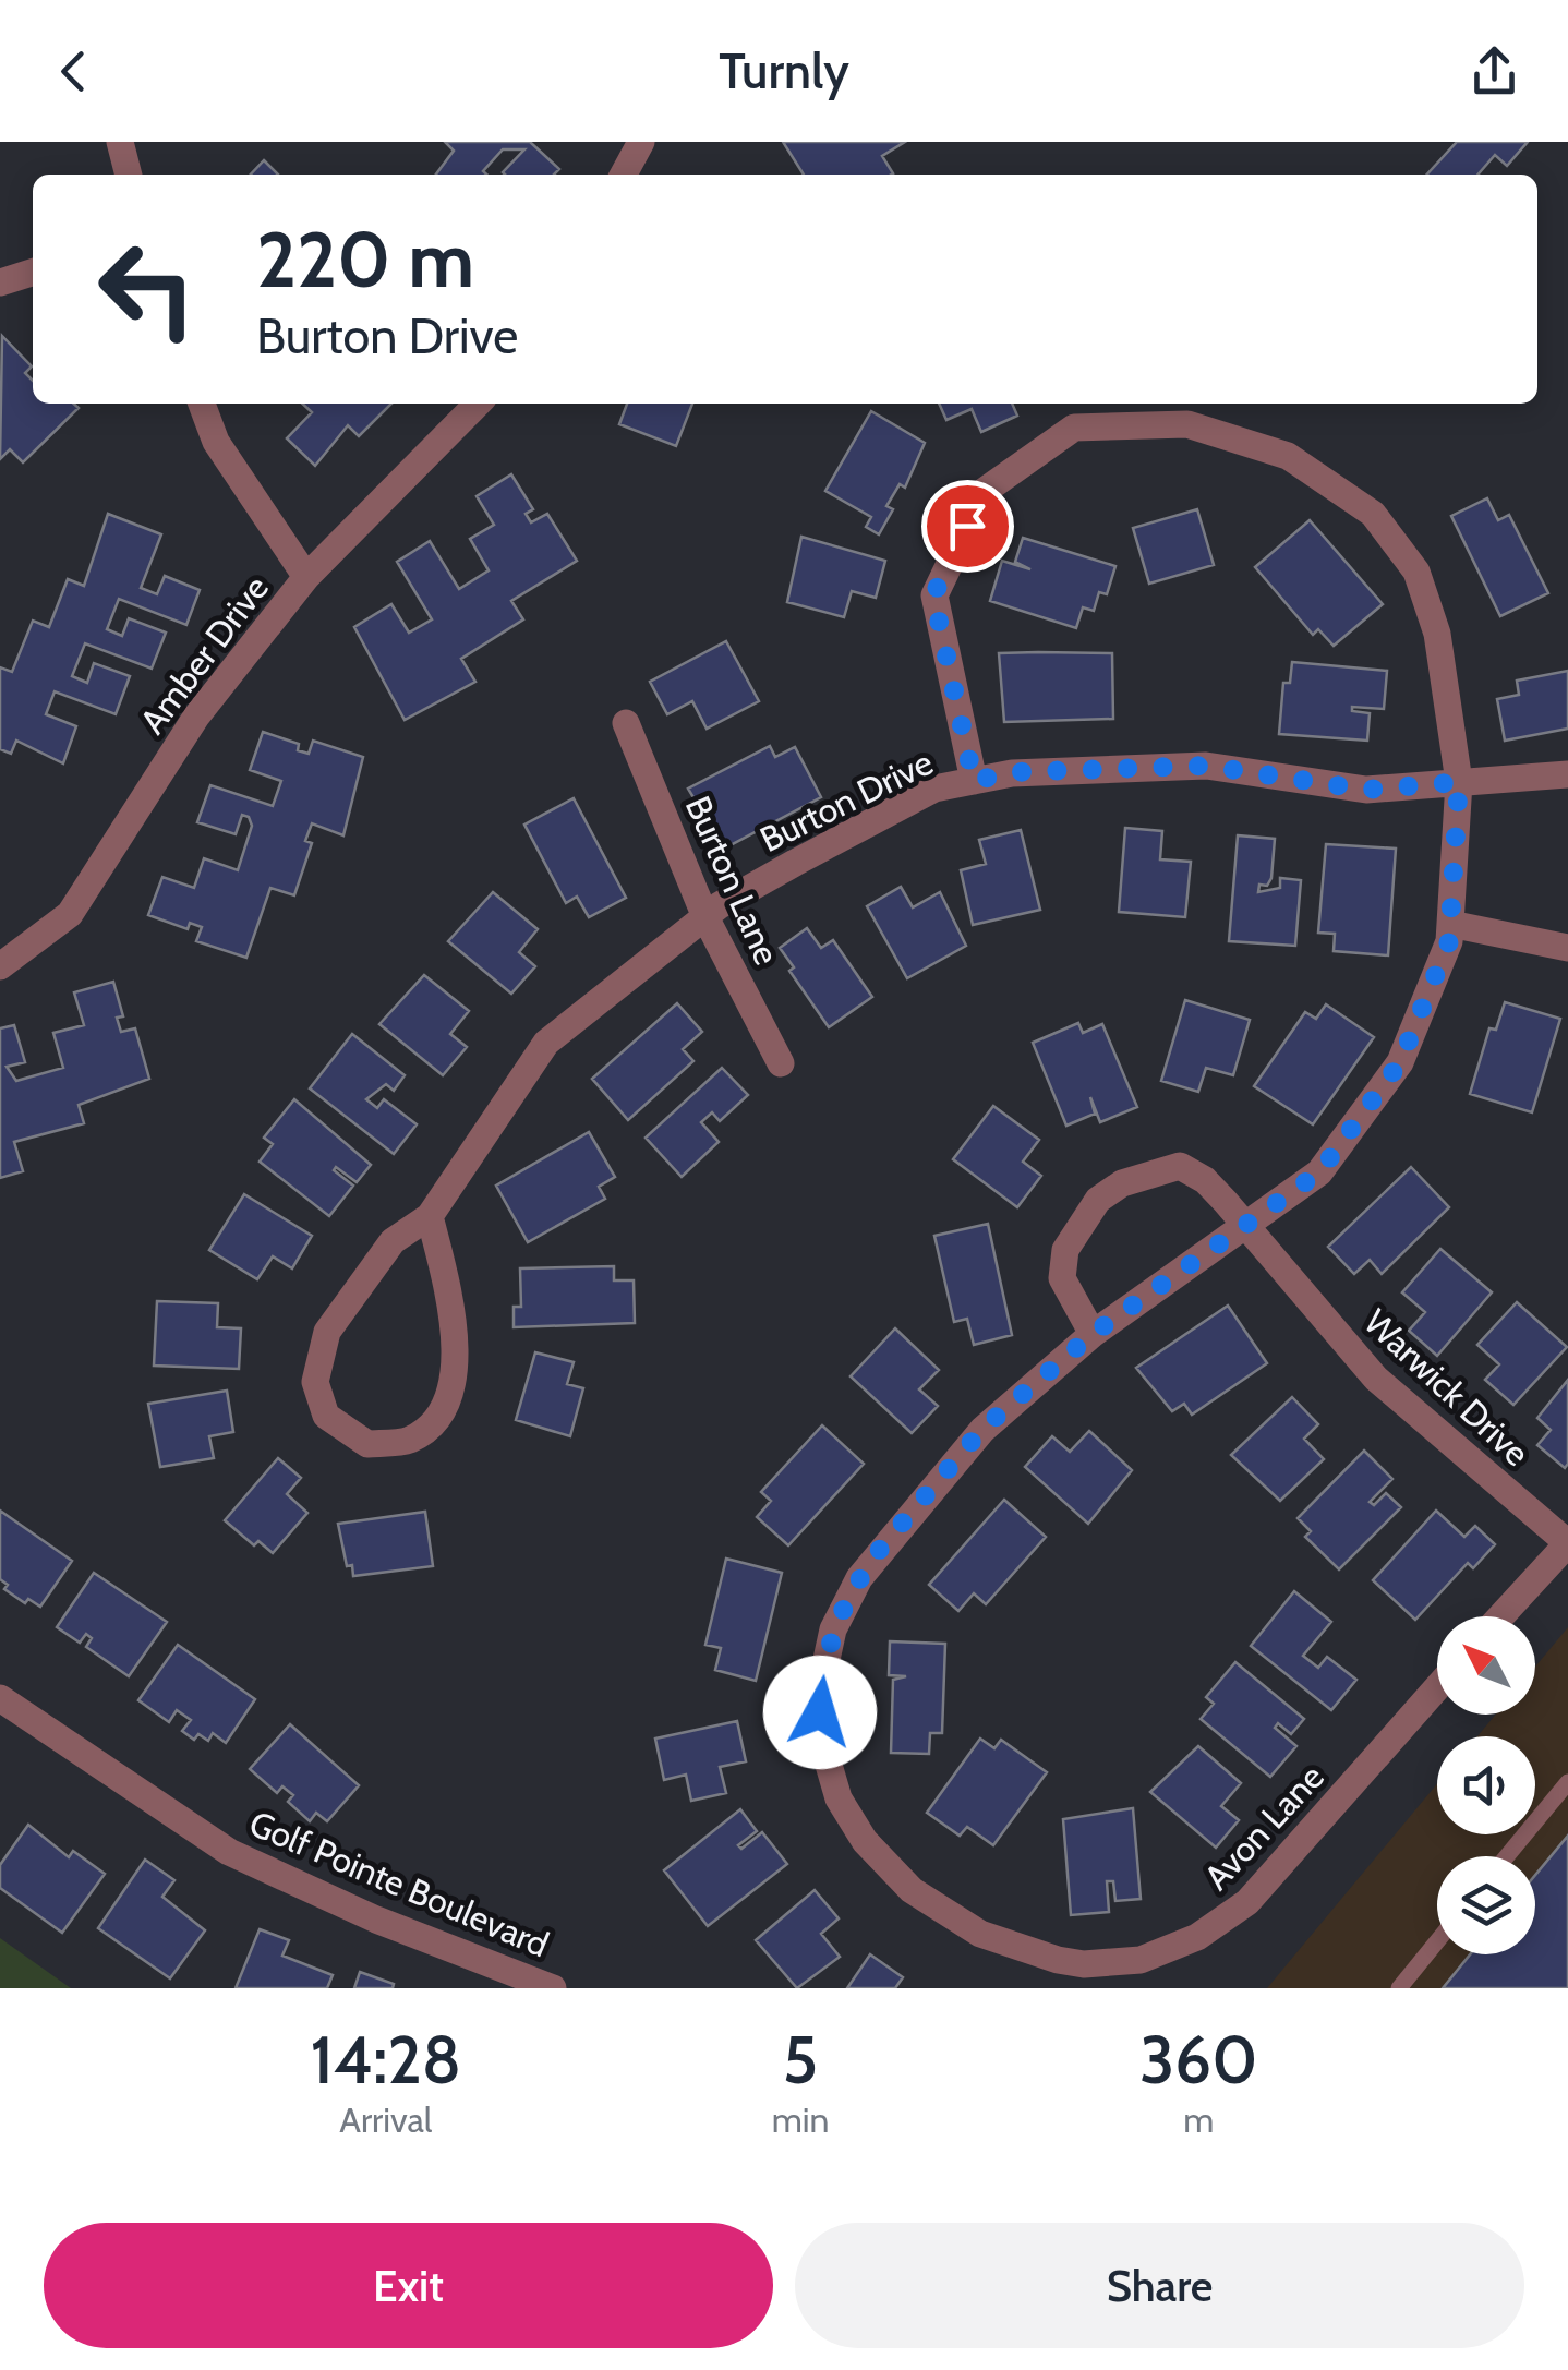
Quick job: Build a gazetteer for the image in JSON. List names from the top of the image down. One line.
{"streets":{"street":["Amber Drive","Burton Drive","Burton Lane","Warwick Drive","Avon Lane","Golf Pointe Boulevard"]},"crossings":[["Burton Drive","Burton Lane"],["Burton Drive","Avon Lane"],["Warwick Drive","Avon Lane"]],"north":"top left","page":{"header":"Turnly","turn":["220 m","Burton Drive"],"eta":["14:28","Arrival","5","min","360","m"],"buttons":["Exit","Share"]}}
